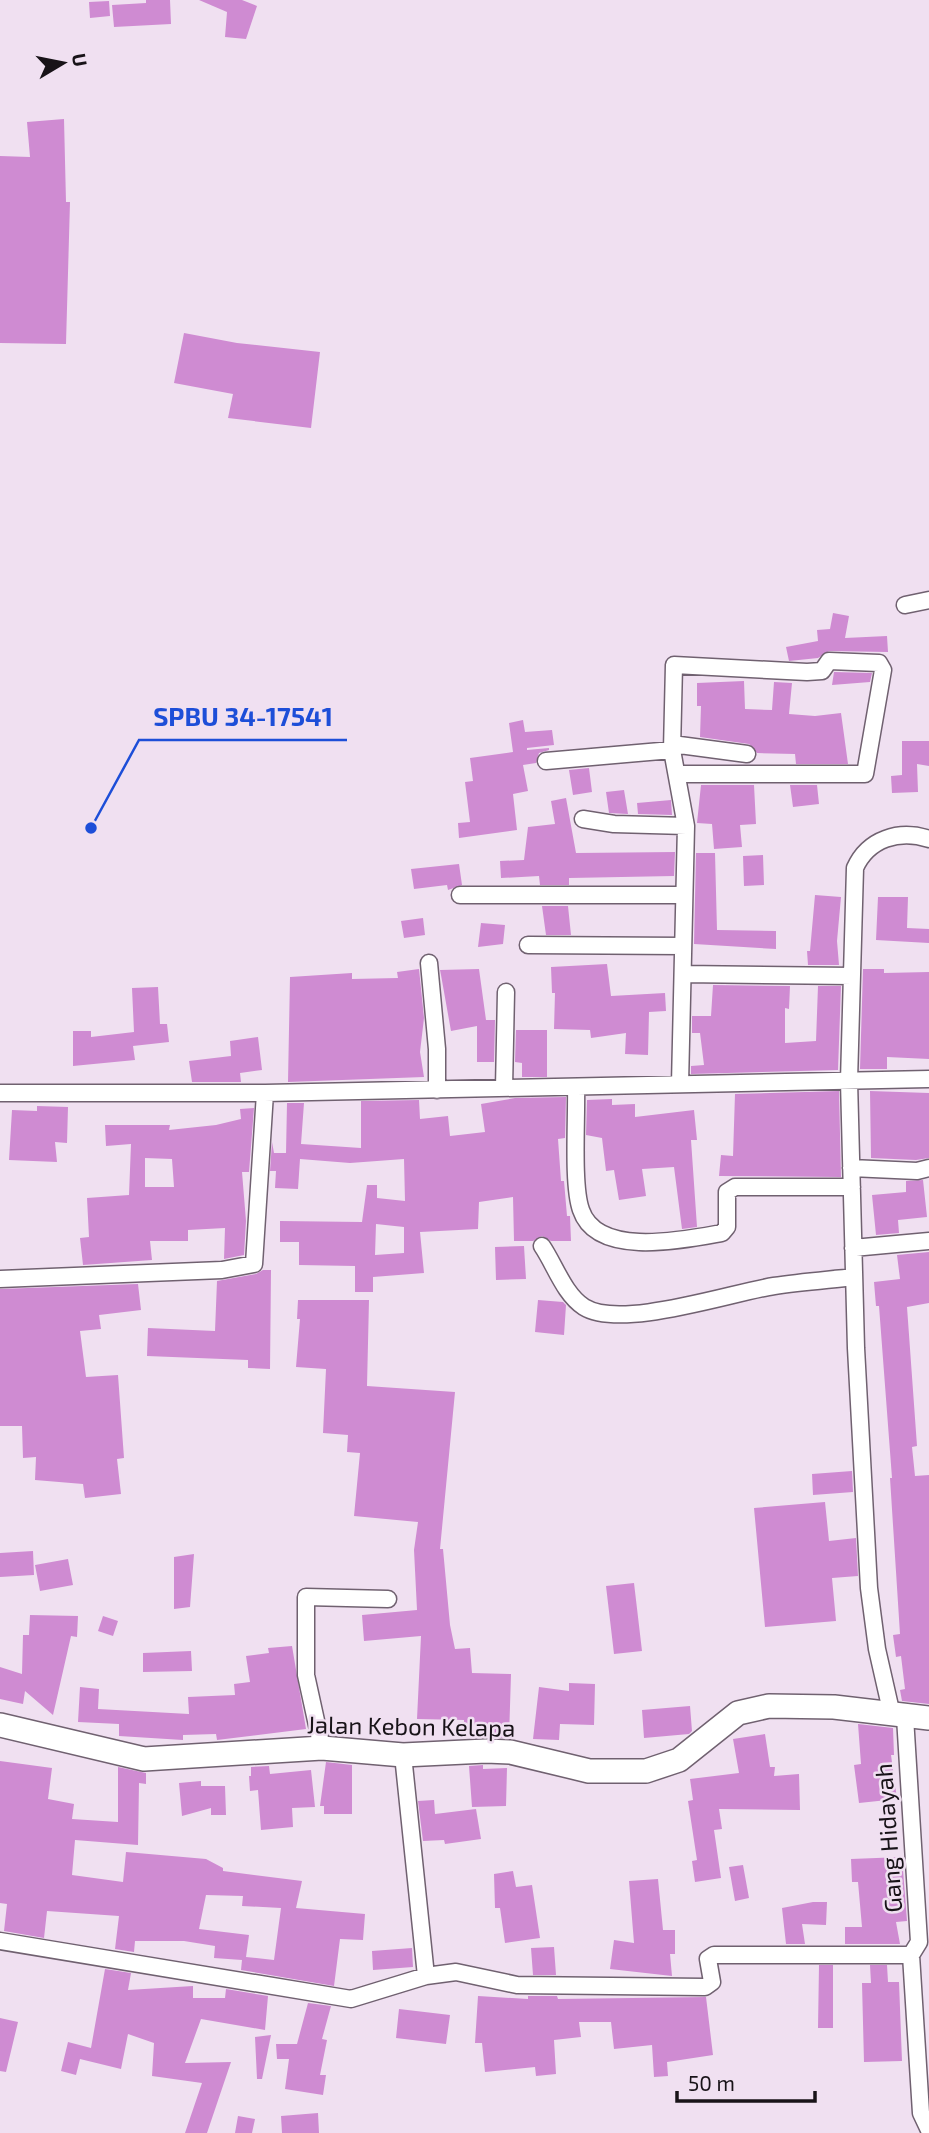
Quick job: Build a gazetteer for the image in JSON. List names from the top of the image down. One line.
{"streets":{"street":["Jalan Kebon Kelapa","Gang Hidayah"]},"crossings":[["Jalan Kebon Kelapa","Gang Hidayah"]],"places":["SPBU 34-17541"],"scale_bar":"50 m","north":"right"}
